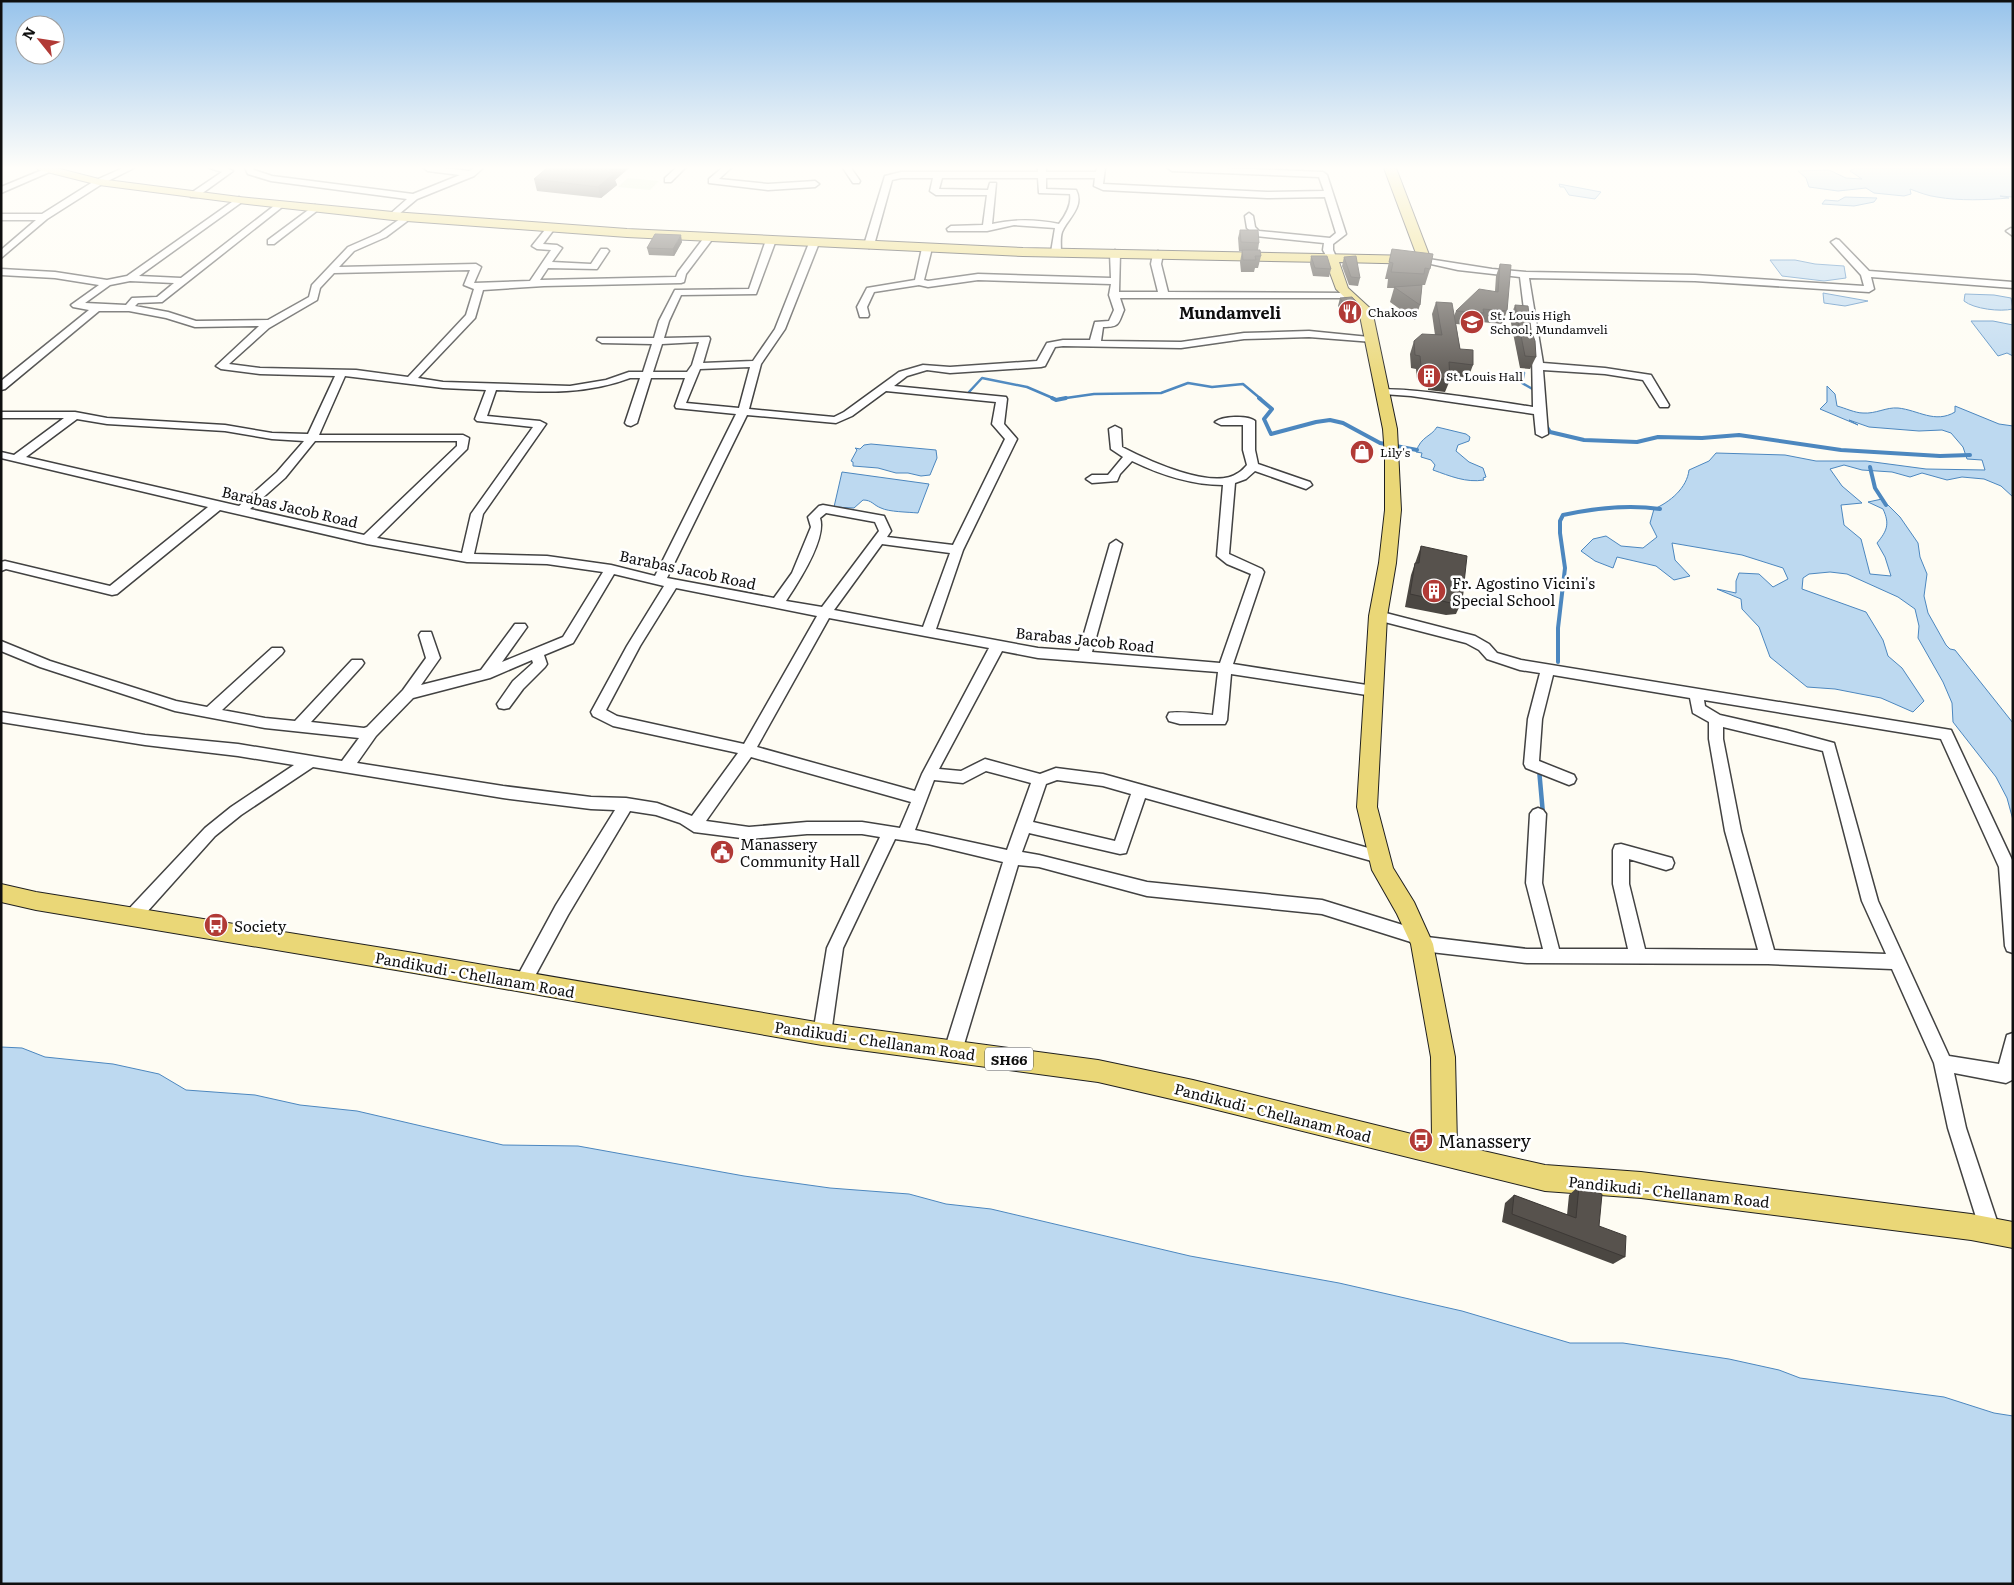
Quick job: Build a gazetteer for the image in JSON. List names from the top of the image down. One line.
{"streets":{"main road":["Pandikudi - Chellanam Road","SH66"],"street":["Barabas Jacob Road"]},"districts":["Mundamveli"],"places":{"restaurant":["Chakoos"],"school or university":["St. Louis High School, Mundamveli"],"building":["St. Louis Hall","Fr. Agostino Vicini's Special School"],"shop":["Lily's"],"public building":["Manassery Community Hall"],"bus stop":["Society","Manassery"]},"north":"top left"}
